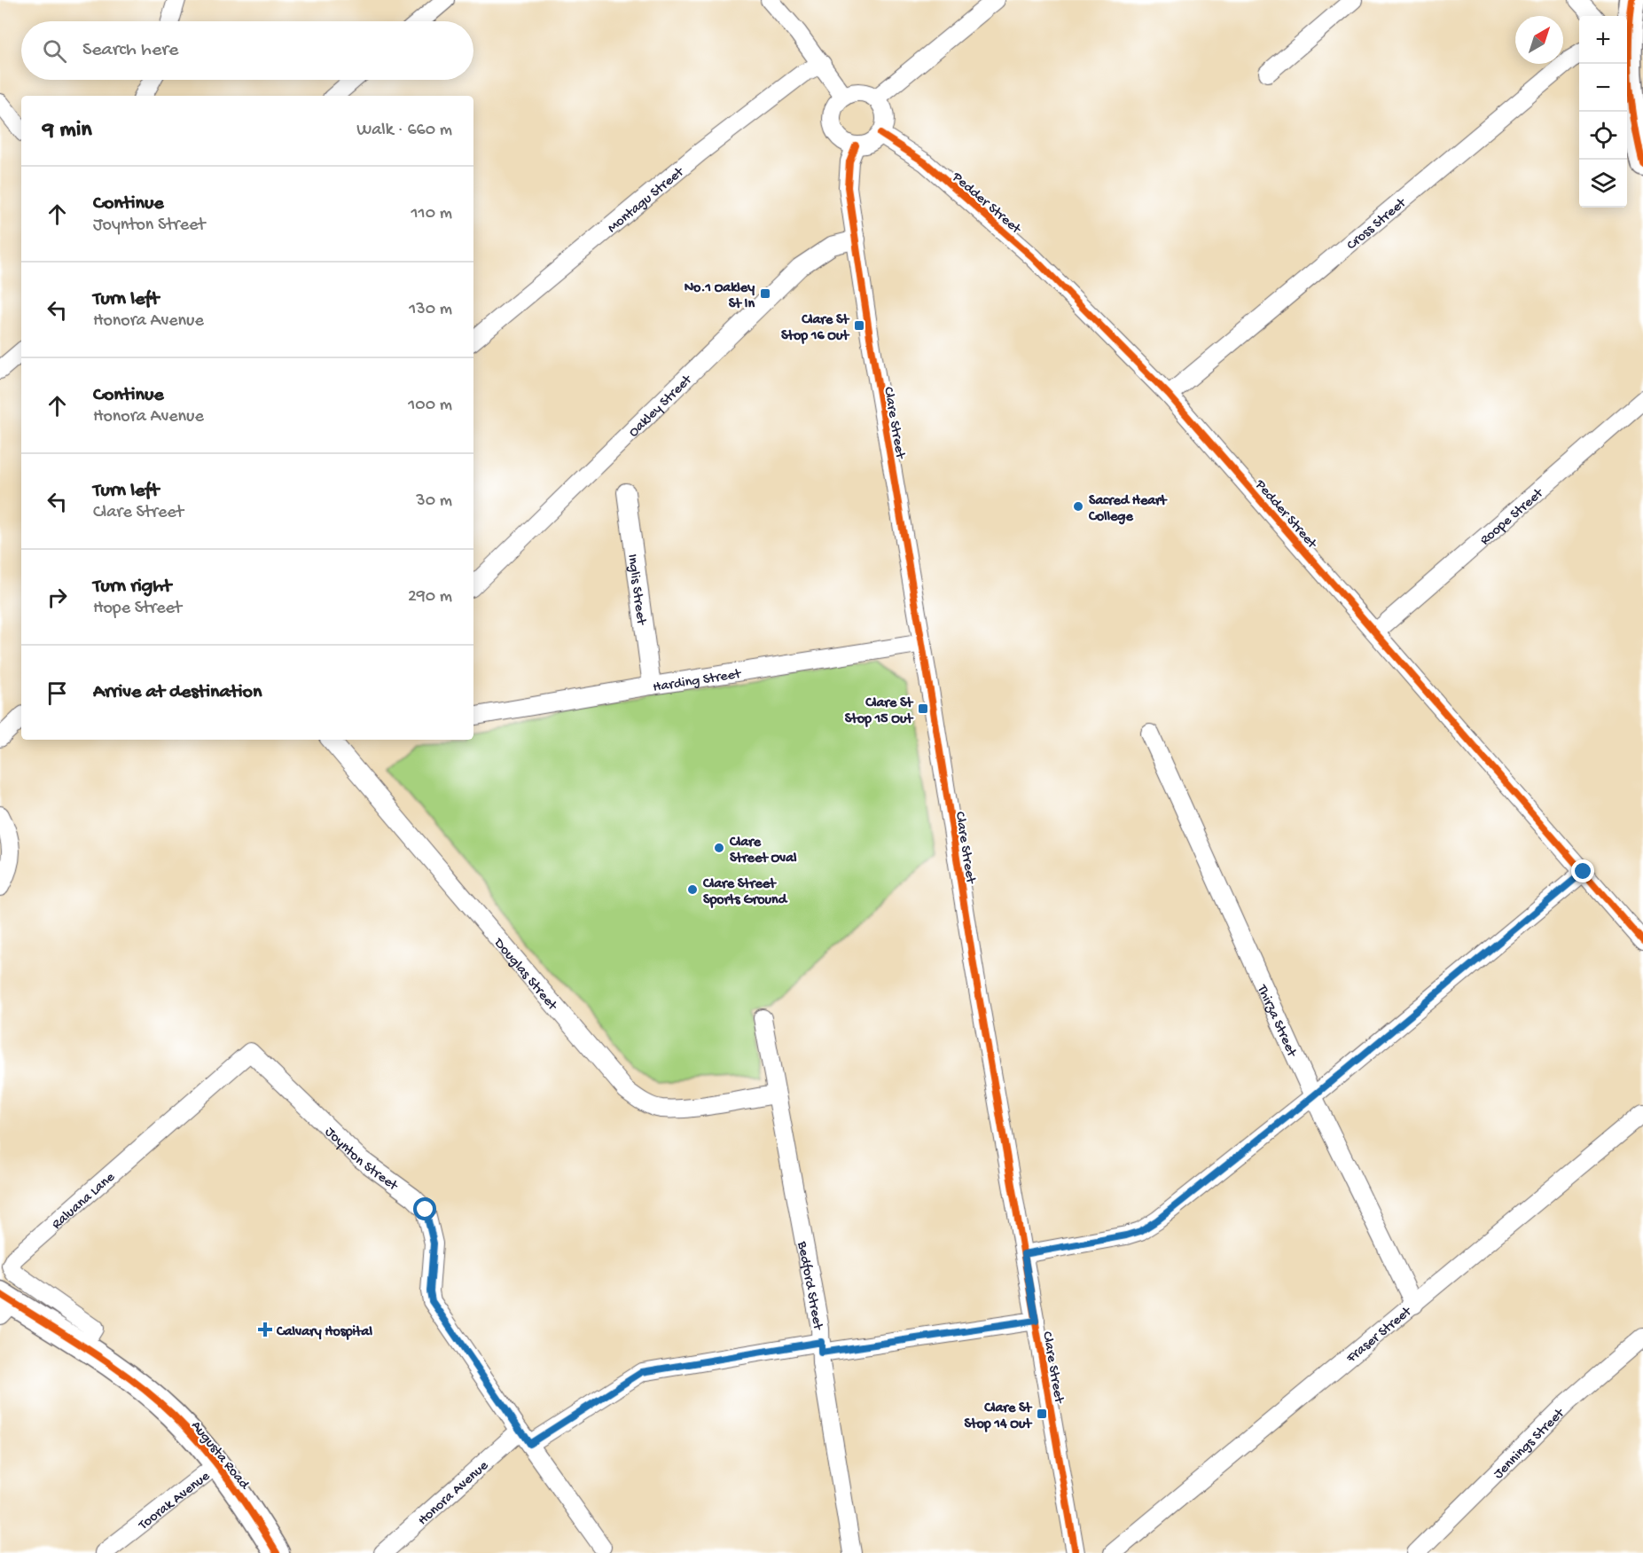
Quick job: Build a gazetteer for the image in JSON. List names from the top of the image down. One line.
{"streets":{"main road":["Augusta Road"],"street":["Montagu Street","Pedder Street","Cross Street","Oakley Street","Clare Street","Roope Street","Inglis Street","Harding Street","Douglas Street","Thirza Street","Joynton Street","Raluana Lane","Bedford Street","Fraser Street","Jennings Street","Honora Avenue","Toorak Avenue"]},"crossings":[["Pedder Street","Cross Street"],["Pedder Street","Clare Street"],["Pedder Street","Roope Street"],["Oakley Street","Clare Street"],["Clare Street","Harding Street"],["Clare Street","Honora Avenue"],["Inglis Street","Harding Street"],["Douglas Street","Bedford Street"],["Thirza Street","Fraser Street"],["Joynton Street","Raluana Lane"],["Joynton Street","Honora Avenue"],["Raluana Lane","Augusta Road"],["Bedford Street","Honora Avenue"],["Augusta Road","Toorak Avenue"]],"places":{"transit":["No.1 Oakley St In","Clare St Stop 16 Out","Clare St Stop 15 Out","Clare St Stop 14 Out"],"other":["Sacred Heart College","Clare Street Oval","Clare Street Sports Ground"],"health":["Calvary Hospital"]},"north":"top right","page":{"map_buttons":["+","−"],"search":"Search here","heading":["9 min","Walk · 660 m"],"list":[["Continue","Joynton Street","110 m"],["Turn left","Honora Avenue","130 m"],["Continue","Honora Avenue","100 m"],["Turn left","Clare Street","30 m"],["Turn right","Hope Street","290 m"],"Arrive at destination"]}}
